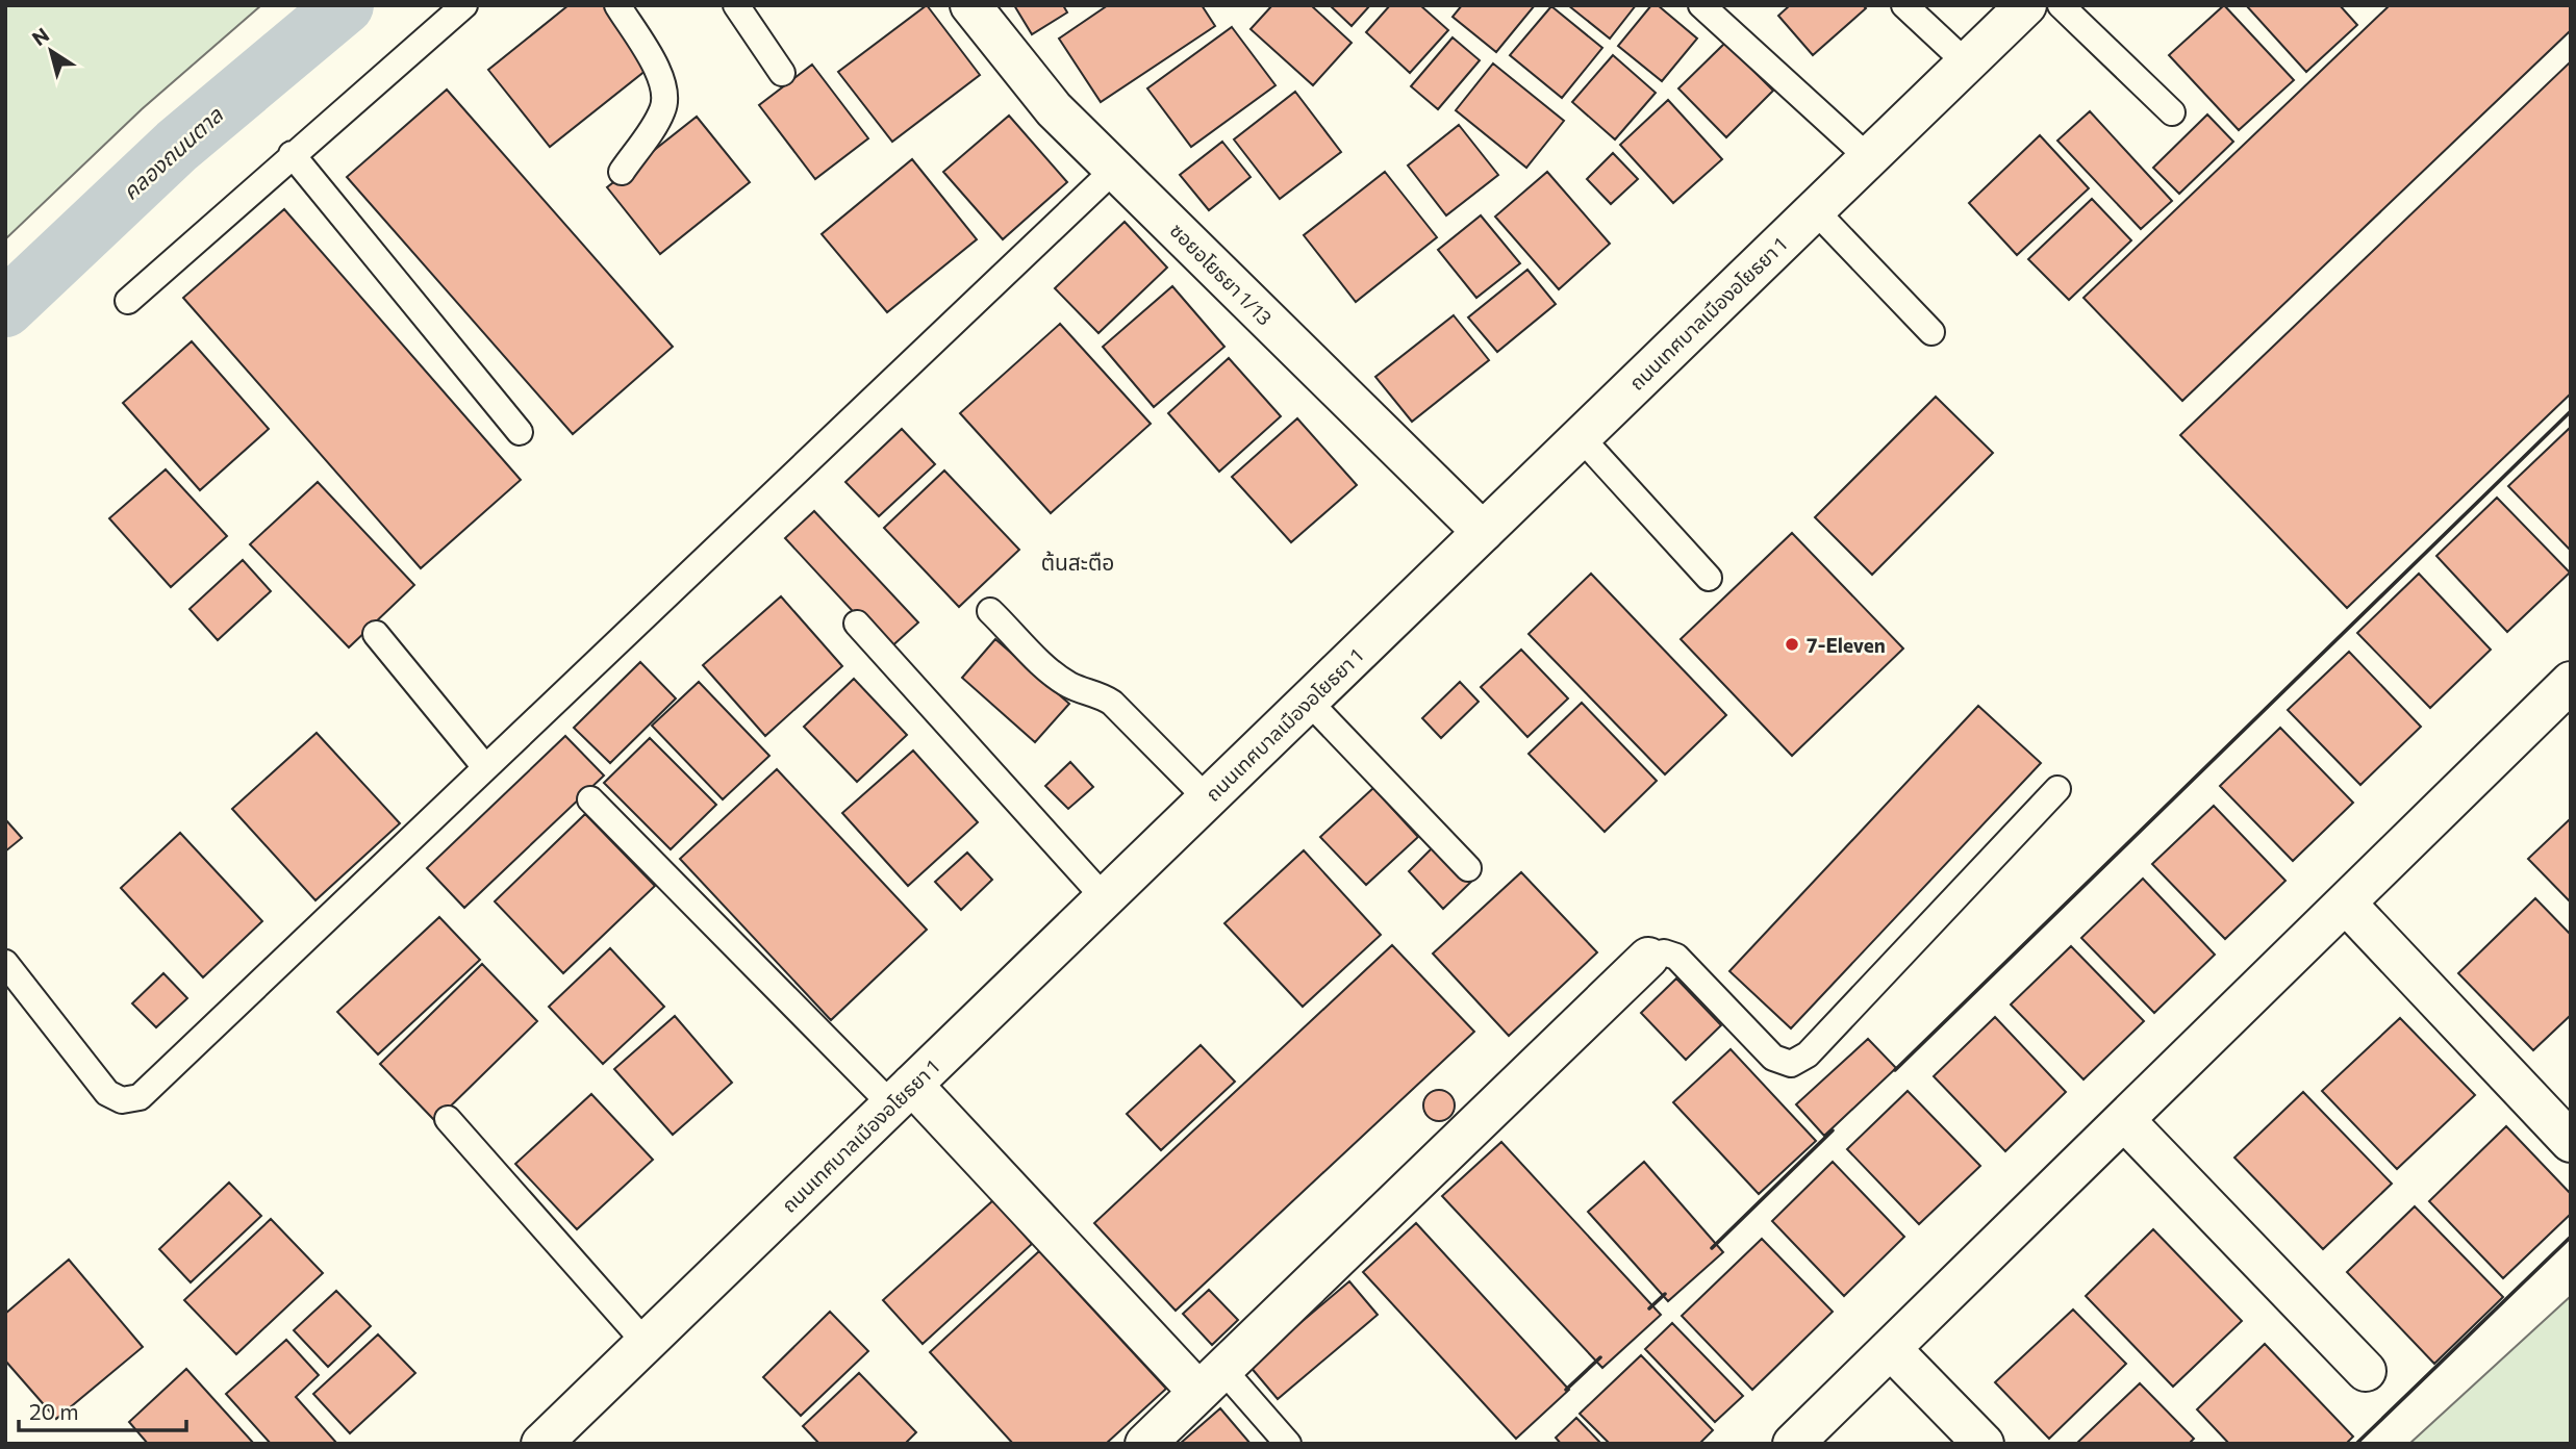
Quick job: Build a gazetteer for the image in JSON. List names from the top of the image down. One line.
{"streets":{"street":["ซอยอโยธยา 1/13","ถนนเทศบาลเมืองอโยธยา 1"]},"crossings":[["ซอยอโยธยา 1/13","ถนนเทศบาลเมืองอโยธยา 1"]],"districts":["ต้นสะตือ"],"water":["คลองถนนตาล"],"places":["7-Eleven"],"scale_bar":"20 m","north":"top left"}
